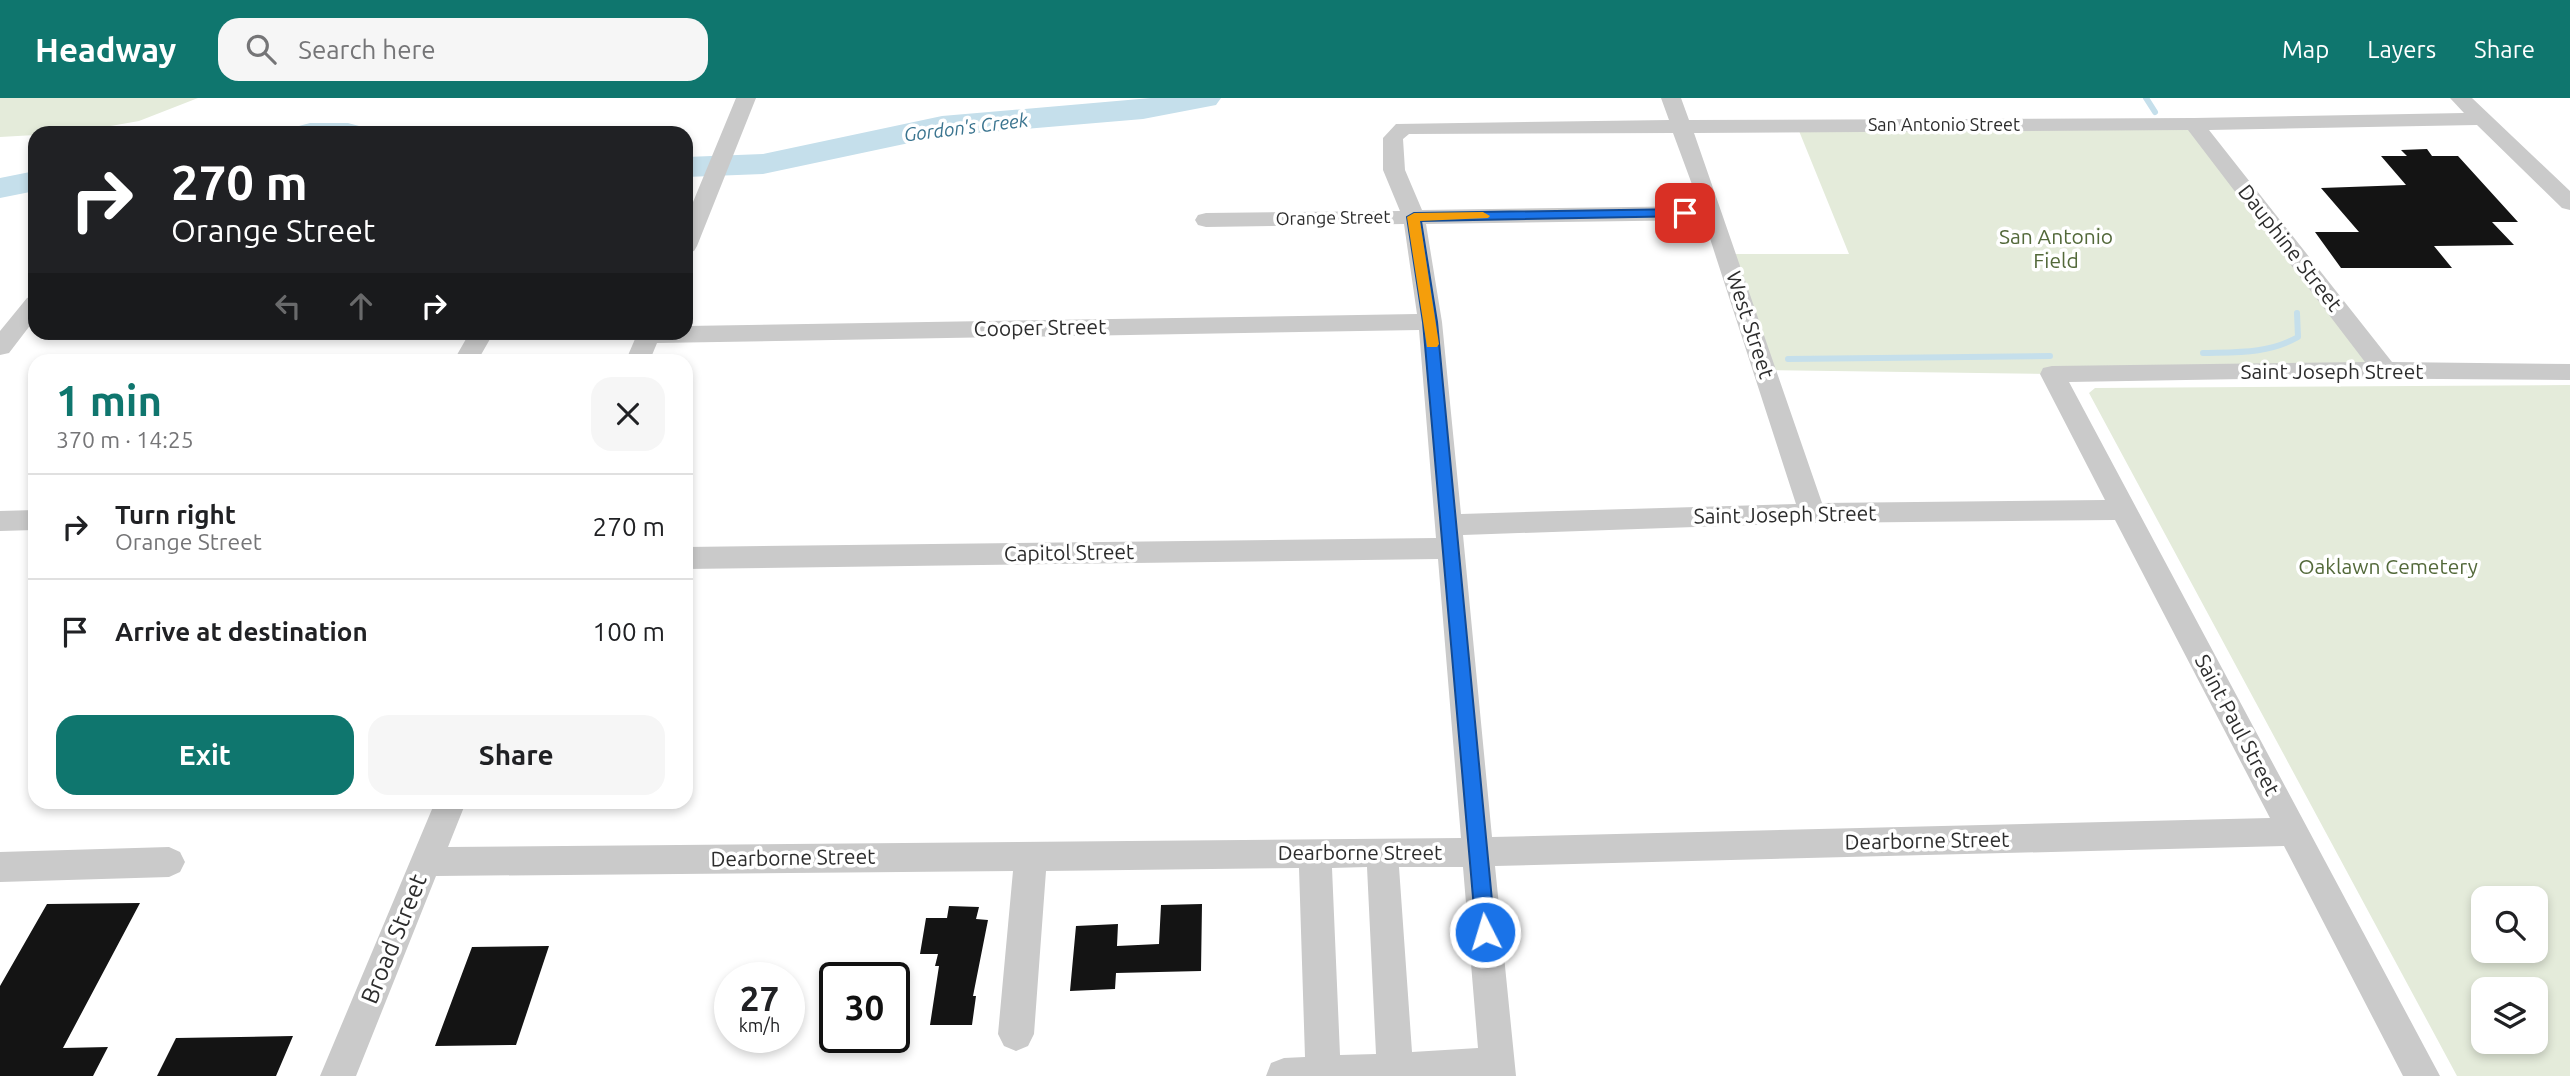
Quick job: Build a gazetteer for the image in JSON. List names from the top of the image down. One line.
{"streets":{"street":["San Antonio Street","Orange Street","Dauphine Street","West Street","Cooper Street","Saint Joseph Street","Capitol Street","Saint Paul Street","Dearborne Street","Broad Street"]},"crossings":[["San Antonio Street","Orange Street"],["San Antonio Street","Dauphine Street"],["San Antonio Street","West Street"],["Orange Street","West Street"],["Dauphine Street","Saint Joseph Street"],["West Street","Saint Joseph Street"],["Saint Joseph Street","Capitol Street"],["Saint Joseph Street","Saint Paul Street"],["Saint Paul Street","Dearborne Street"],["Dearborne Street","Broad Street"]],"water":["Gordon's Creek"],"parks":["San Antonio Field","Oaklawn Cemetery"],"page":{"header":"Headway","search":"Search here","nav":["Map","Layers","Share"],"turn":["270 m","Orange Street"],"heading":["1 min","370 m · 14:25"],"list":[{"name":"Turn right","note":"Orange Street","value":"270 m"},{"name":"Arrive at destination","value":"100 m"}],"buttons":["Exit","Share"],"speed":"27 km/h","limit":"30"}}
